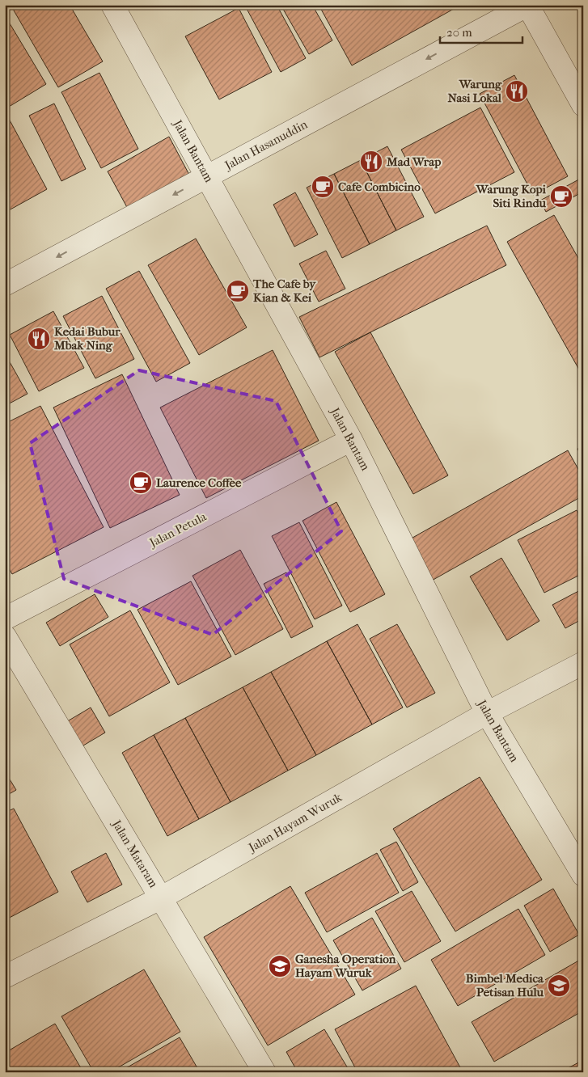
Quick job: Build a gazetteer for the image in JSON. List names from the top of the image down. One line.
{"streets":{"street":["Jalan Hasanuddin","Jalan Bantam","Jalan Petula","Jalan Hayam Wuruk","Jalan Mataram"]},"crossings":[["Jalan Hasanuddin","Jalan Bantam"],["Jalan Bantam","Jalan Petula"],["Jalan Bantam","Jalan Hayam Wuruk"],["Jalan Hayam Wuruk","Jalan Mataram"]],"one_way":["Jalan Hasanuddin"],"places":{"restaurant":["Warung Nasi Lokal","Mad Wrap","Kedai Bubur Mbak Ning"],"cafe":["Cafe Combicino","Warung Kopi Siti Rindu","The Cafe by Kian & Kei","Laurence Coffee"],"school or university":["Ganesha Operation Hayam Wuruk","Bimbel Medica Petisan Hulu"]},"scale_bar":"20 m"}
